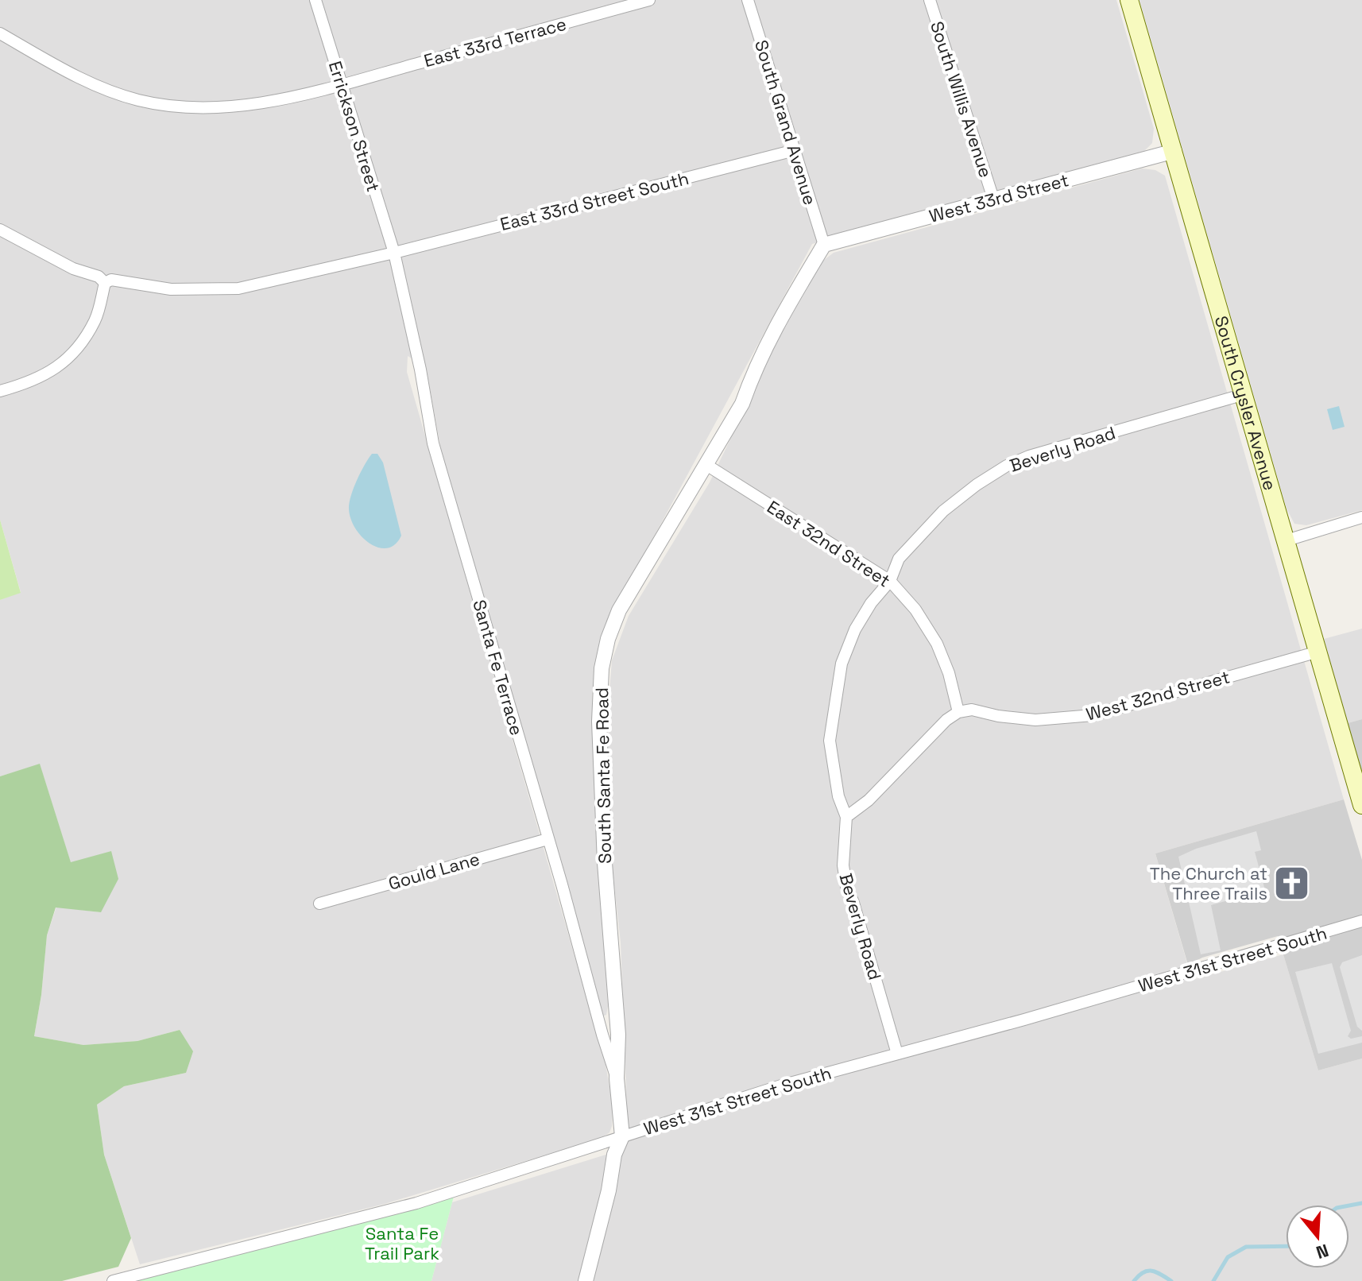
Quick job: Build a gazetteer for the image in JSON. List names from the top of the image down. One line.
{"streets":{"main road":["South Crysler Avenue"],"street":["East 33rd Terrace","South Willis Avenue","South Grand Avenue","Errickson Street","West 33rd Street","East 33rd Street South","Beverly Road","East 32nd Street","Santa Fe Terrace","West 32nd Street","South Santa Fe Road","Gould Lane","West 31st Street South"]},"crossings":[["East 33rd Terrace","Errickson Street"],["South Willis Avenue","West 33rd Street"],["South Grand Avenue","West 33rd Street"],["South Grand Avenue","East 33rd Street South"],["South Grand Avenue","South Santa Fe Road"],["Errickson Street","East 33rd Street South"],["Errickson Street","Santa Fe Terrace"],["West 33rd Street","South Crysler Avenue"],["West 33rd Street","South Santa Fe Road"],["East 33rd Street South","Santa Fe Terrace"],["South Crysler Avenue","Beverly Road"],["South Crysler Avenue","West 32nd Street"],["Beverly Road","East 32nd Street"],["Beverly Road","West 31st Street South"],["East 32nd Street","West 32nd Street"],["East 32nd Street","South Santa Fe Road"],["Santa Fe Terrace","South Santa Fe Road"],["Santa Fe Terrace","Gould Lane"],["South Santa Fe Road","West 31st Street South"]],"parks":["Santa Fe Trail Park"],"places":{"church":["The Church at Three Trails"]},"north":"bottom"}
